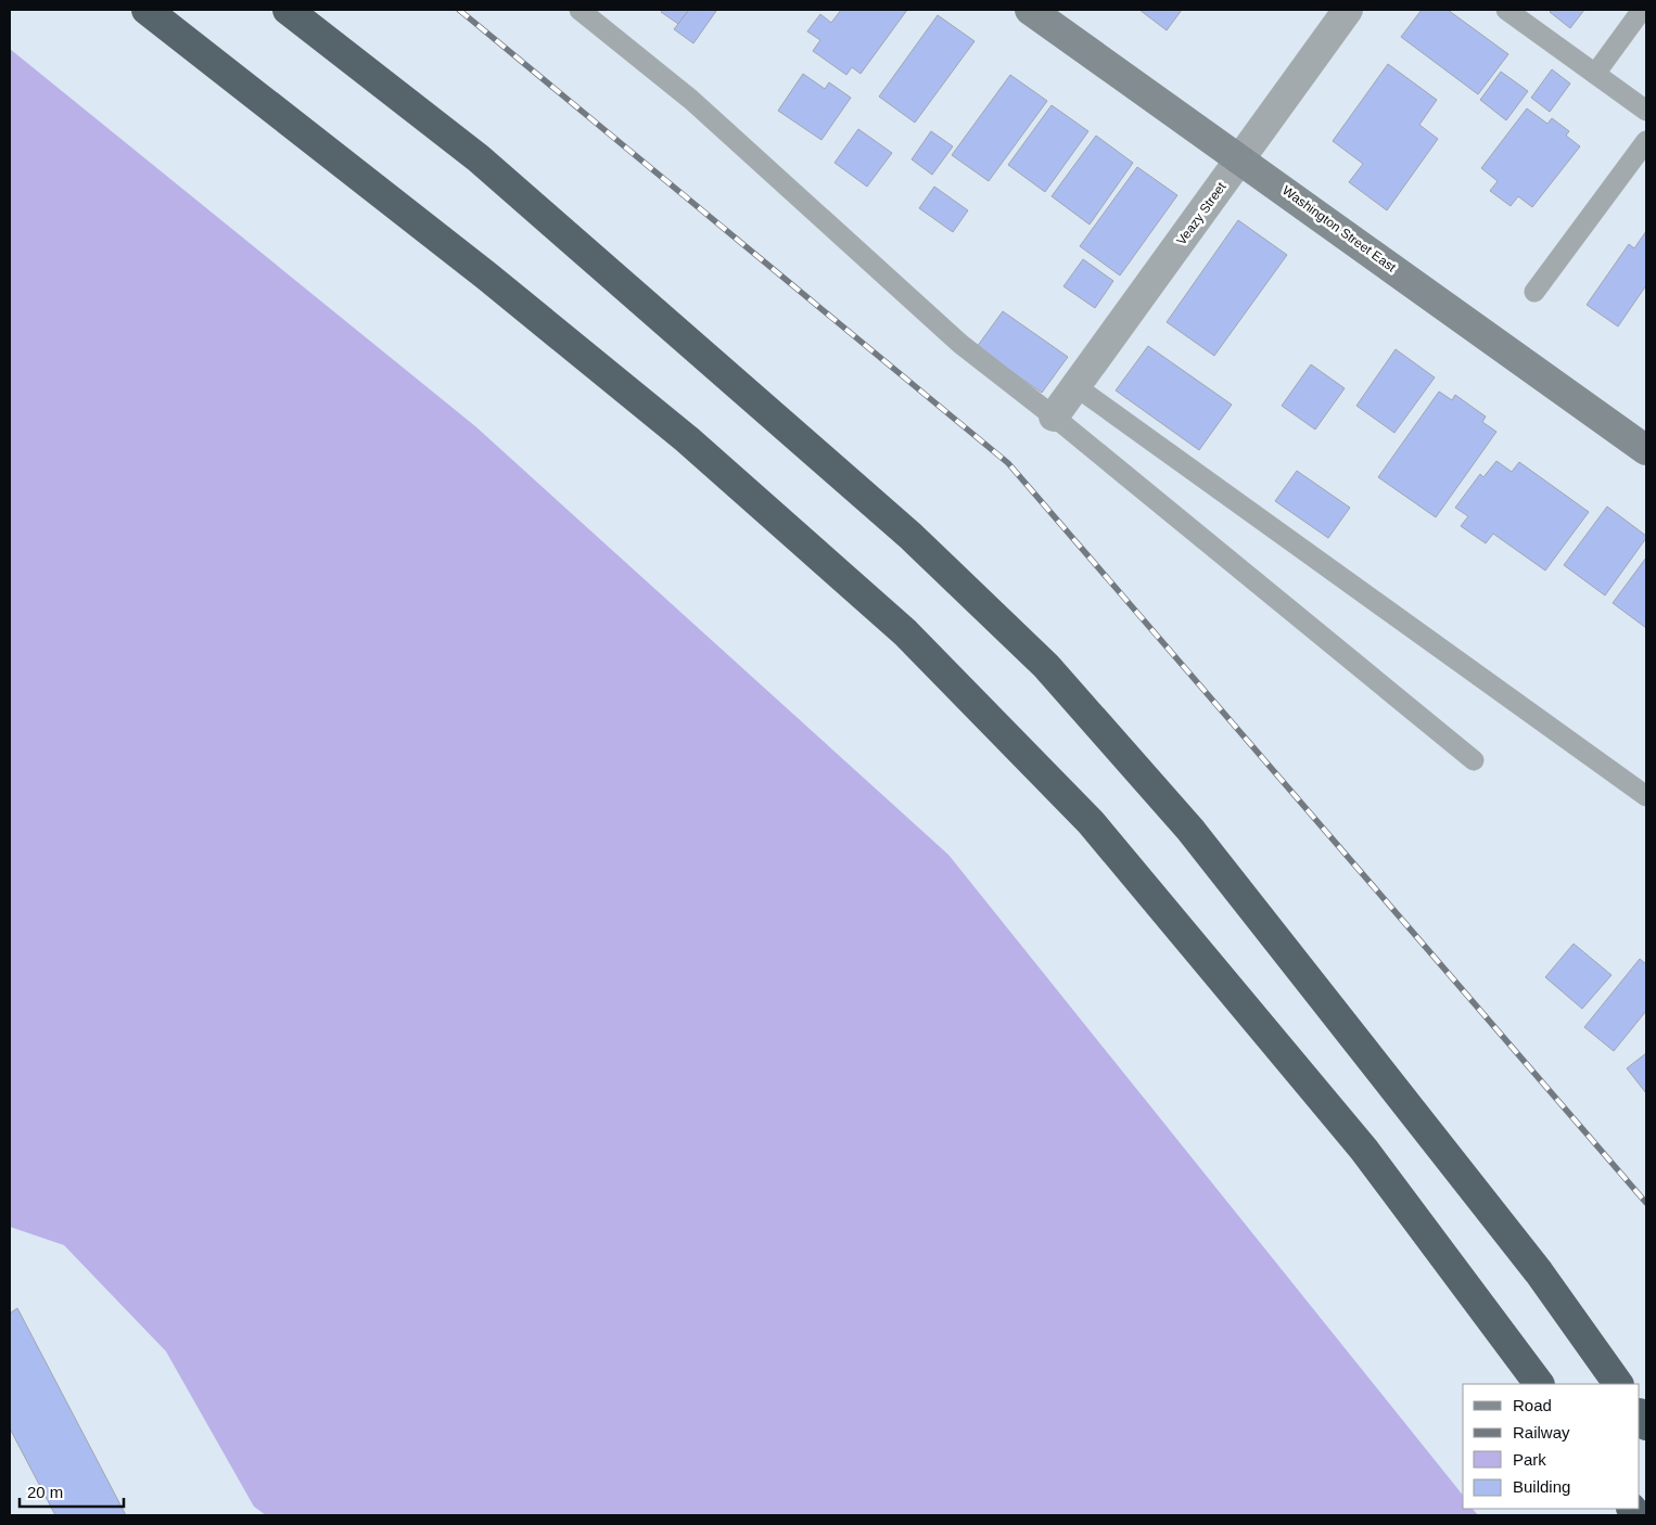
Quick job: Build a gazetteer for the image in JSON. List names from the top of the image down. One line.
{"streets":{"street":["Veazy Street","Washington Street East"]},"crossings":[["Veazy Street","Washington Street East"]],"legend":["Road","Railway","Park","Building"],"scale_bar":"20 m"}
